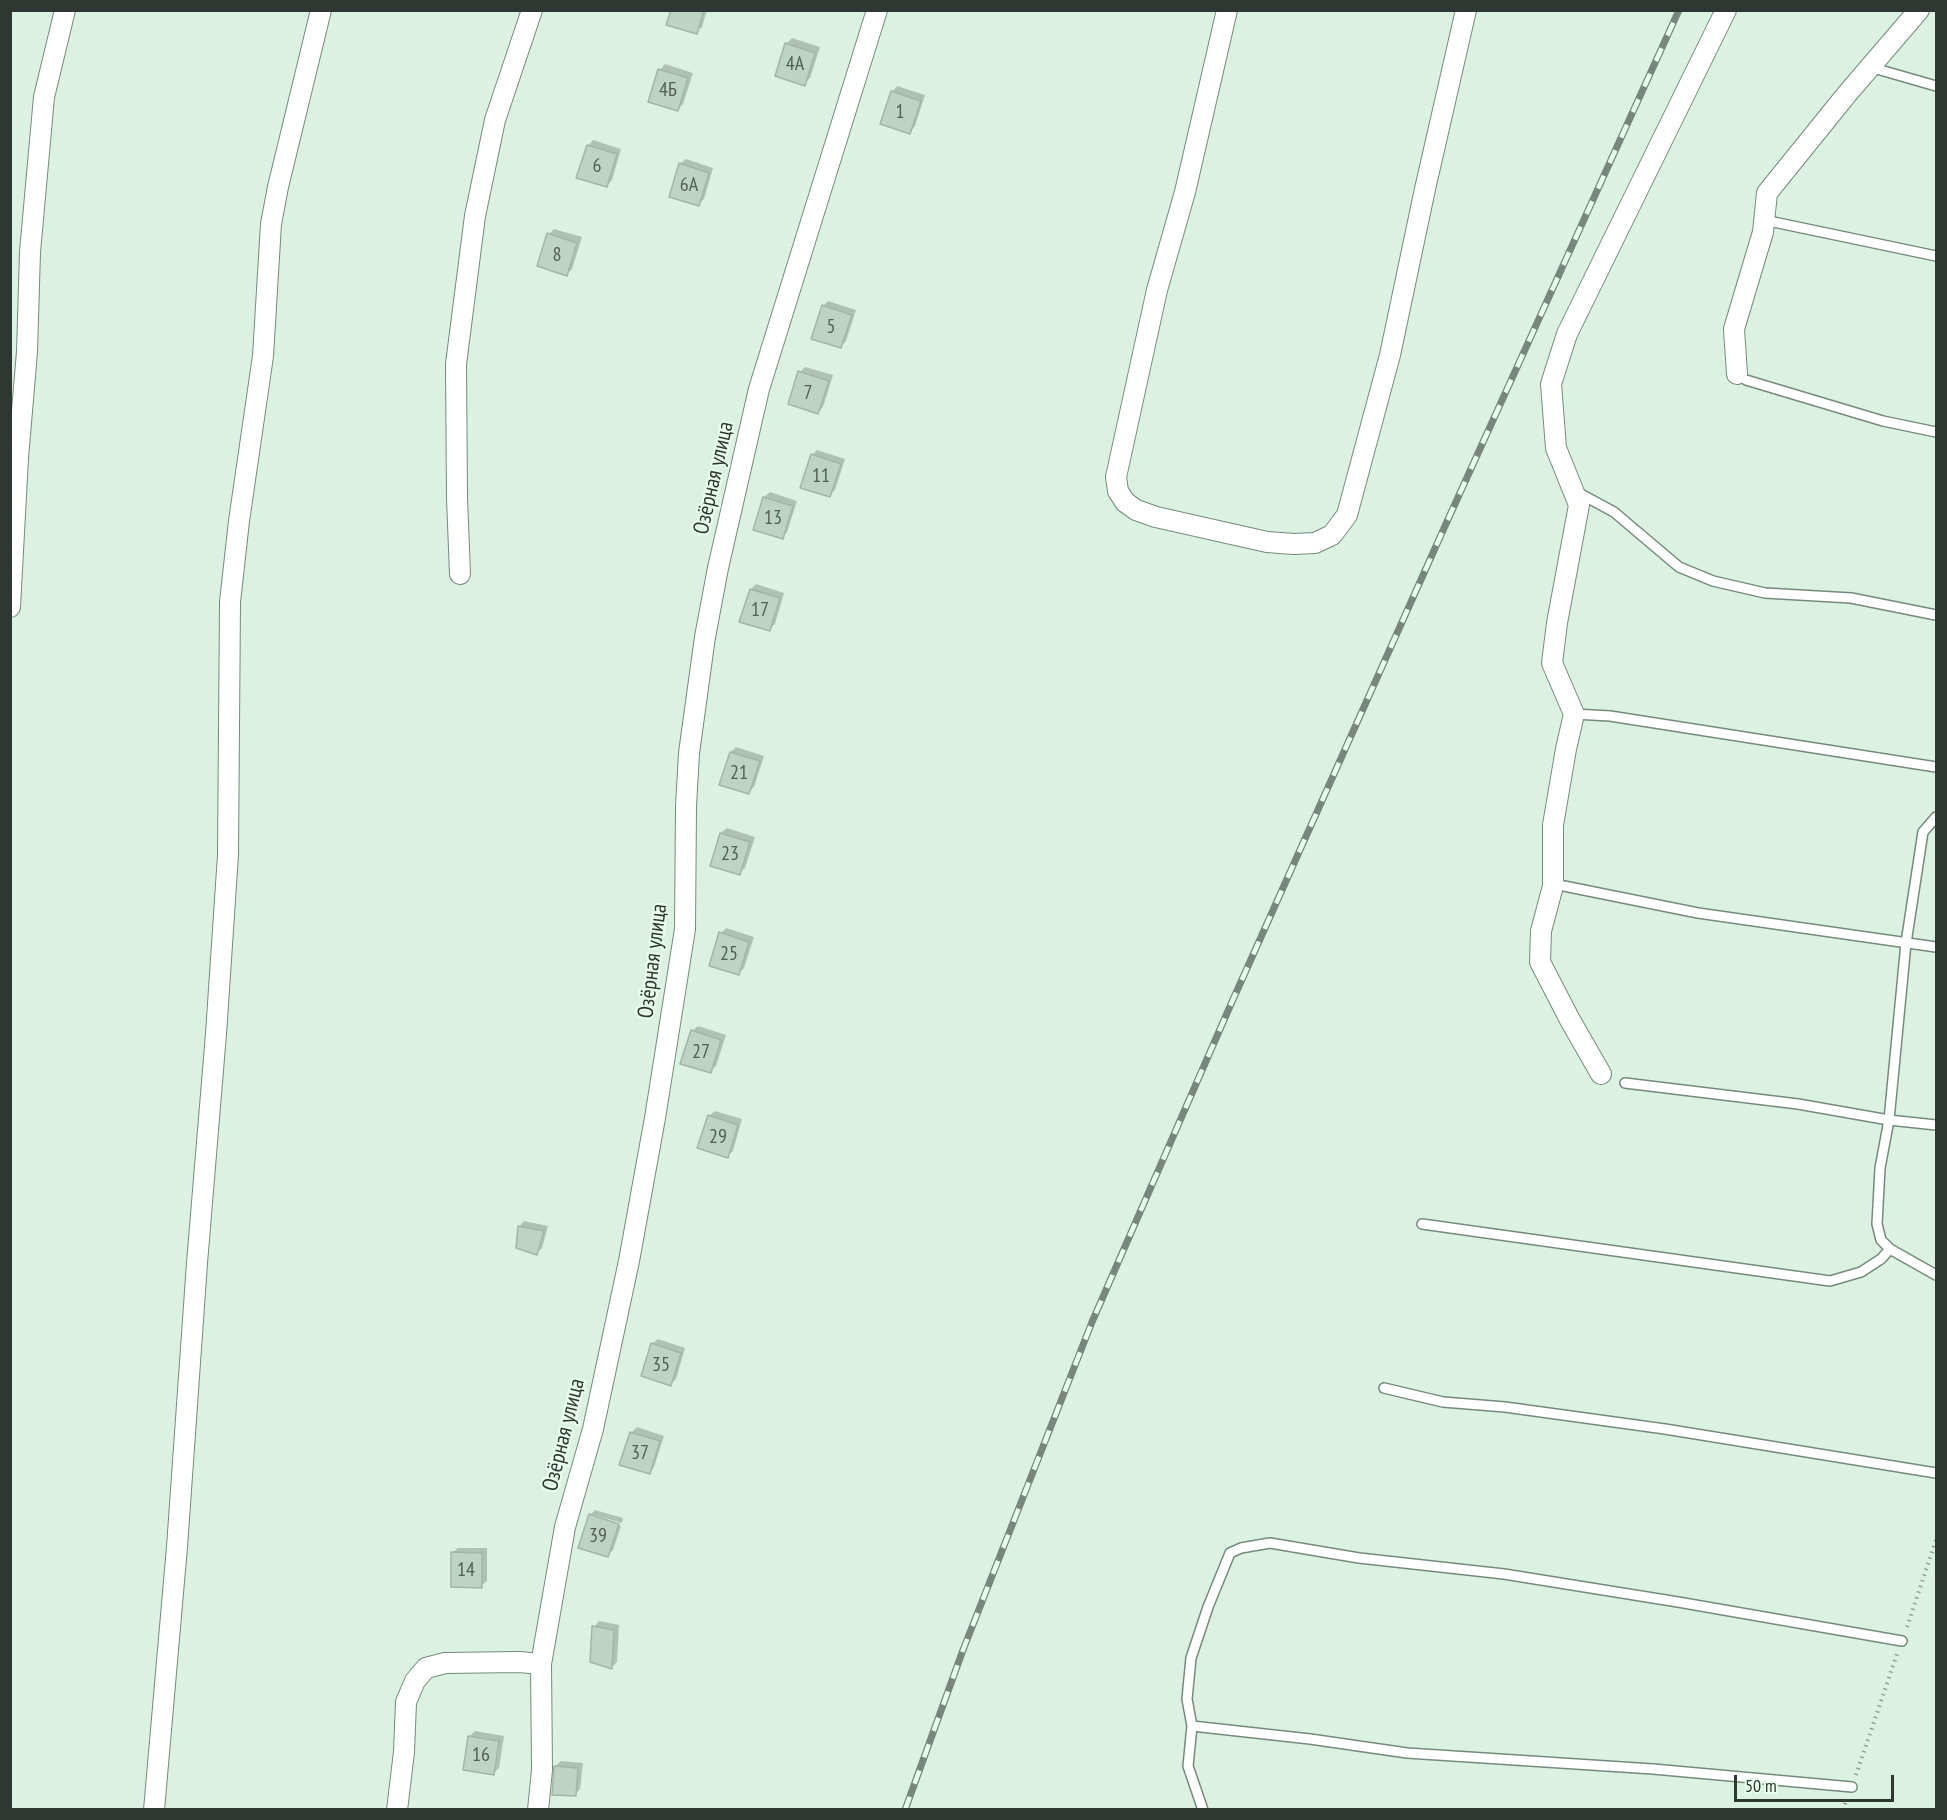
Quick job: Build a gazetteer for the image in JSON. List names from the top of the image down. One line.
{"streets":{"street":["Озёрная улица"]},"house_numbers":["4А","4Б","1","6","6А","8","5","7","11","13","17","21","23","25","27","29","35","37","39","14","16"],"scale_bar":"50 m"}
